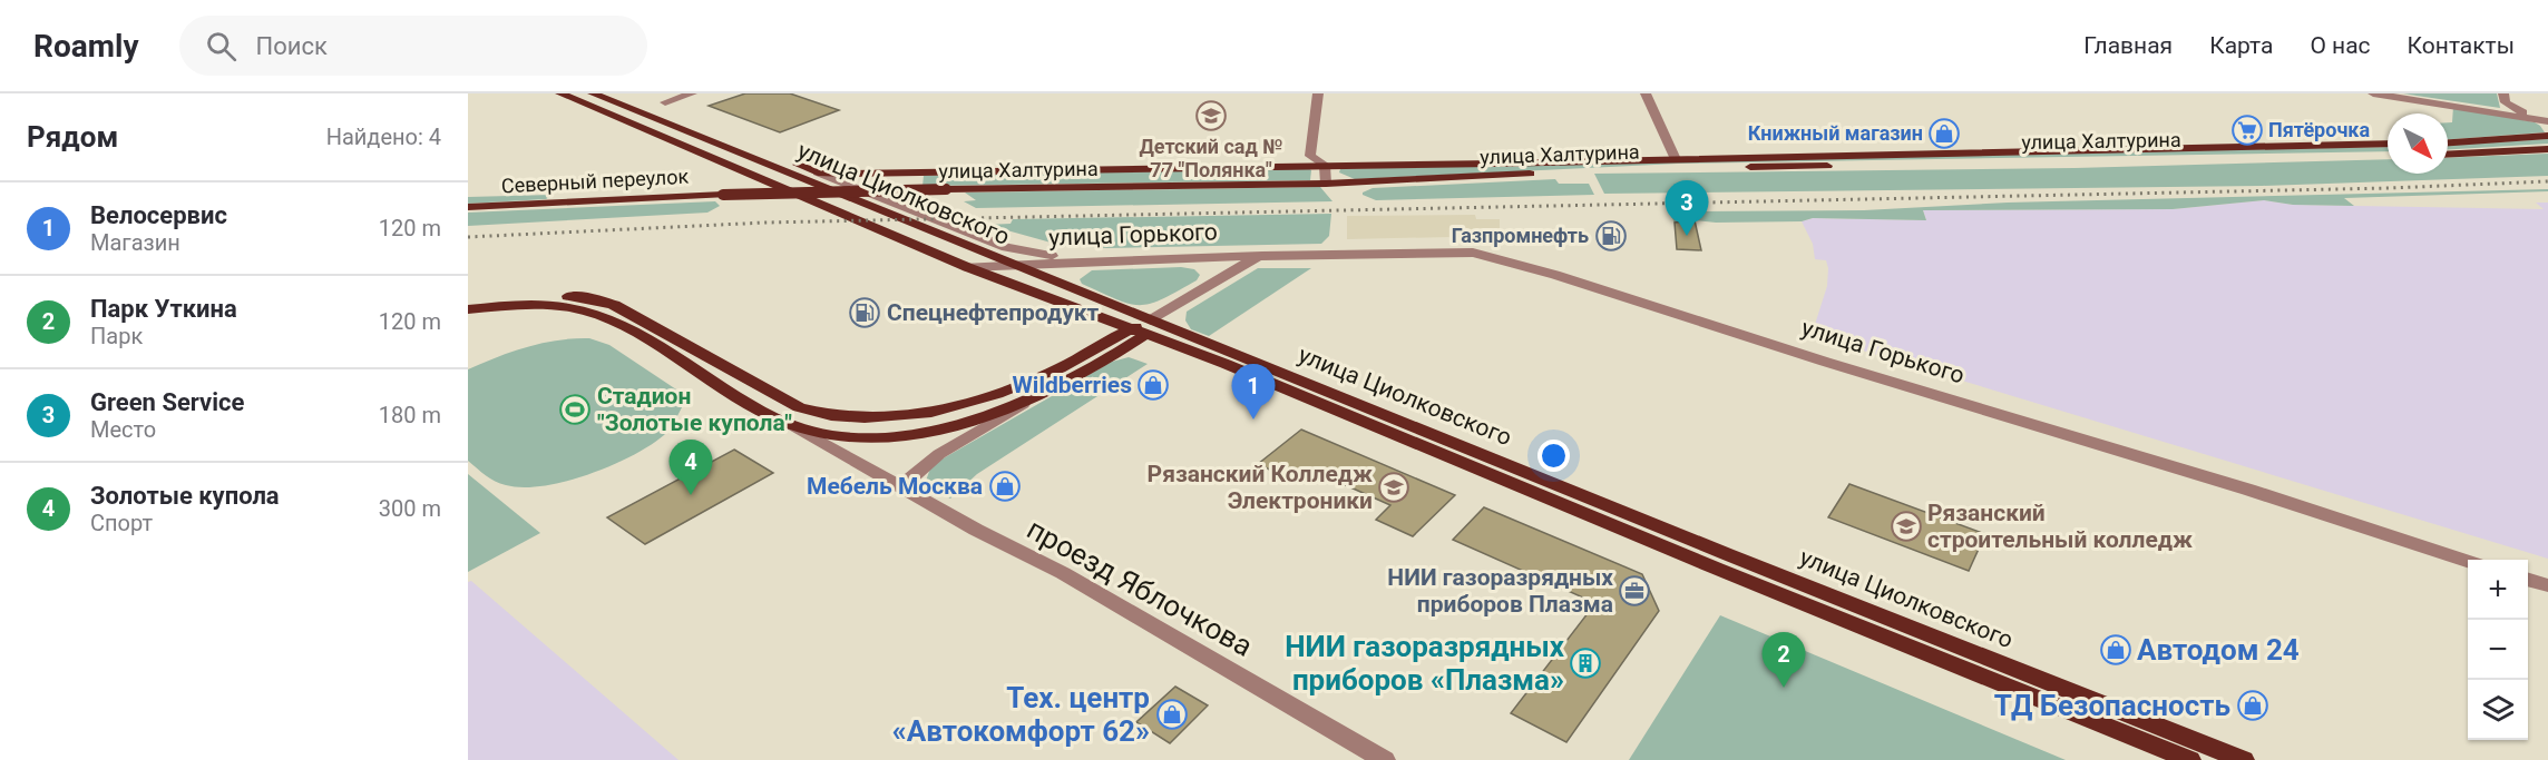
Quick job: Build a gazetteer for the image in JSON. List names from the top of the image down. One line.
{"streets":{"main road":["улица Халтурина","Северный переулок","улица Циолковского","проезд Яблочкова"],"street":["улица Горького"]},"crossings":[["улица Халтурина","Северный переулок"],["улица Циолковского","улица Горького"],["улица Циолковского","проезд Яблочкова"],["улица Горького","проезд Яблочкова"]],"places":{"school or university":["Детский сад № 77 \"Полянка\"","Рязанский Колледж Электроники","Рязанский строительный колледж"],"supermarket":["Пятёрочка"],"shop":["Книжный магазин","Wildberries","Мебель Москва","Автодом 24","ТД Безопасность","Тех. центр «Автокомфорт 62»"],"fuel station":["Газпромнефть","Спецнефтепродукт"],"sports":["Стадион \"Золотые купола\""],"office":["НИИ газоразрядных приборов Плазма"],"building":["НИИ газоразрядных приборов «Плазма»"]},"north":"bottom right","page":{"header":"Roamly","search":"Поиск","nav":["Главная","Карта","О нас","Контакты"],"heading":["Рядом","Найдено: 4"],"list":[{"mark":"1","name":"Велосервис","note":"Магазин","value":"120 m"},{"mark":"2","name":"Парк Уткина","note":"Парк","value":"120 m"},{"mark":"3","name":"Green Service","note":"Место","value":"180 m"},{"mark":"4","name":"Золотые купола","note":"Спорт","value":"300 m"}],"pins":["3","1","4","2"],"map_buttons":["+","−"]}}
